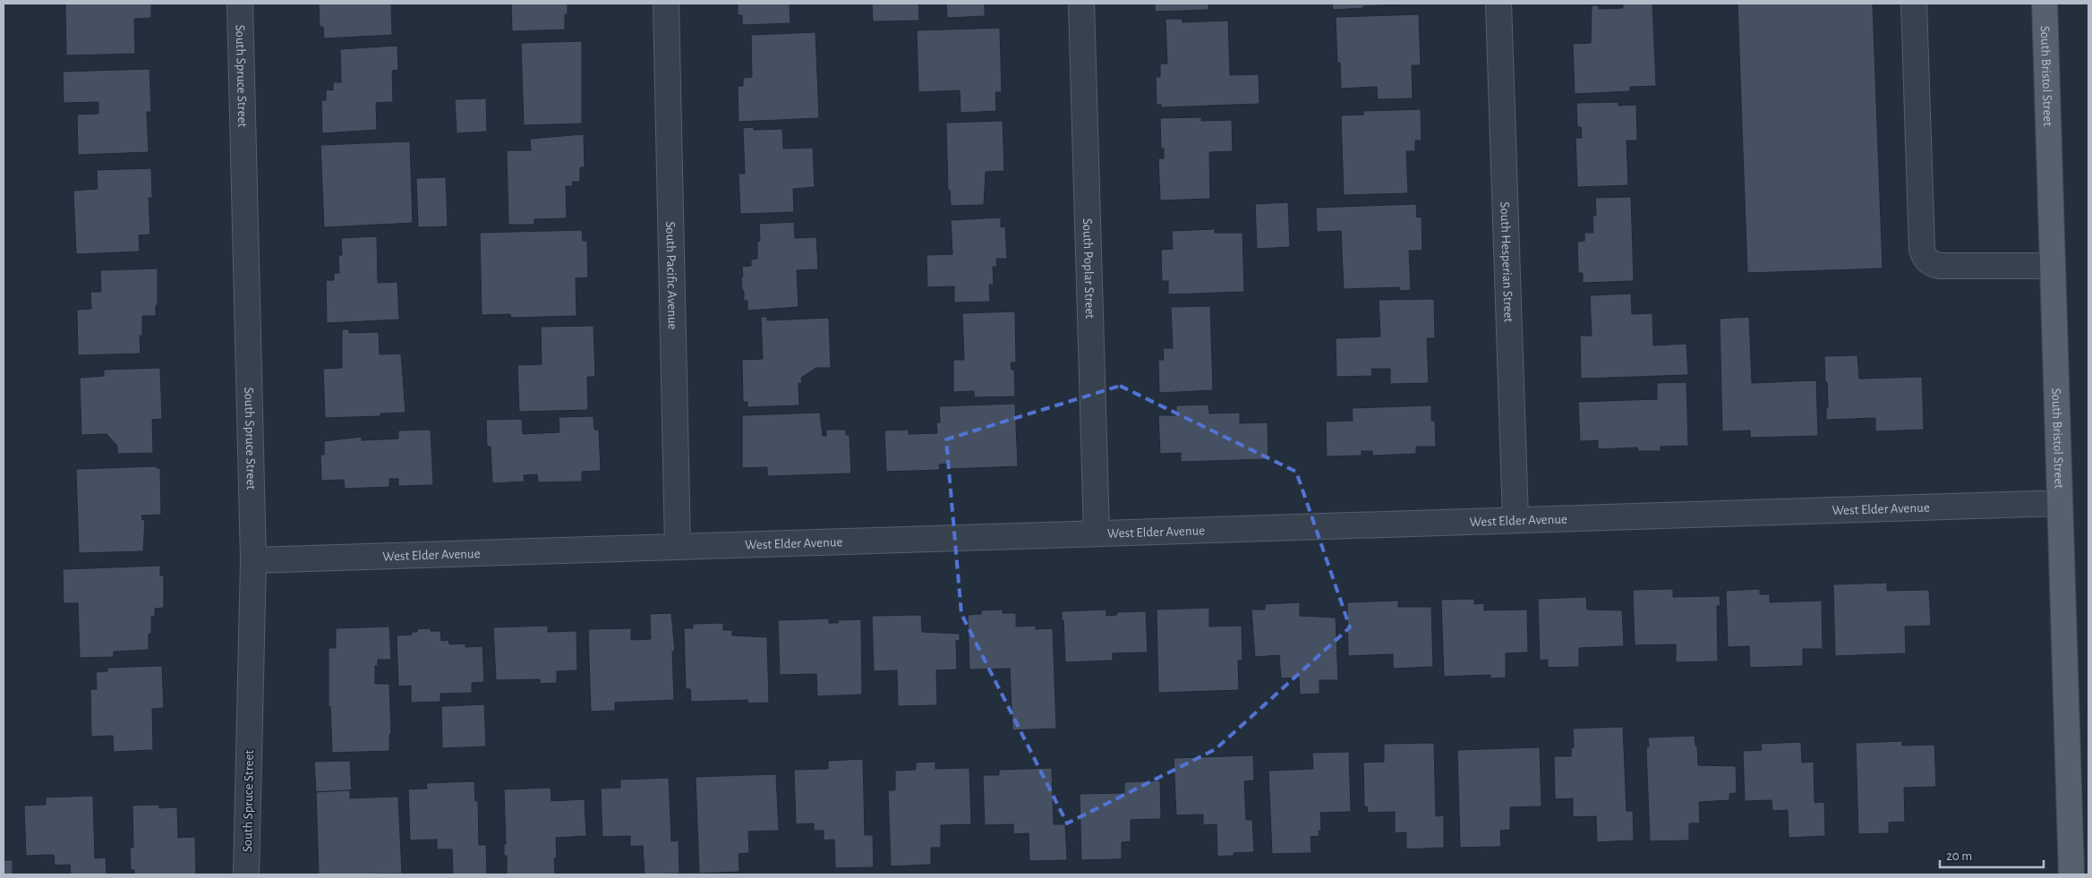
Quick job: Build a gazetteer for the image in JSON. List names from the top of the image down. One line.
{"streets":{"main road":["South Bristol Street"],"street":["South Spruce Street","South Hesperian Street","South Poplar Street","South Pacific Avenue","West Elder Avenue"]},"crossings":[["South Spruce Street","West Elder Avenue"],["South Bristol Street","West Elder Avenue"],["South Hesperian Street","West Elder Avenue"],["South Poplar Street","West Elder Avenue"],["South Pacific Avenue","West Elder Avenue"]],"scale_bar":"20 m"}
